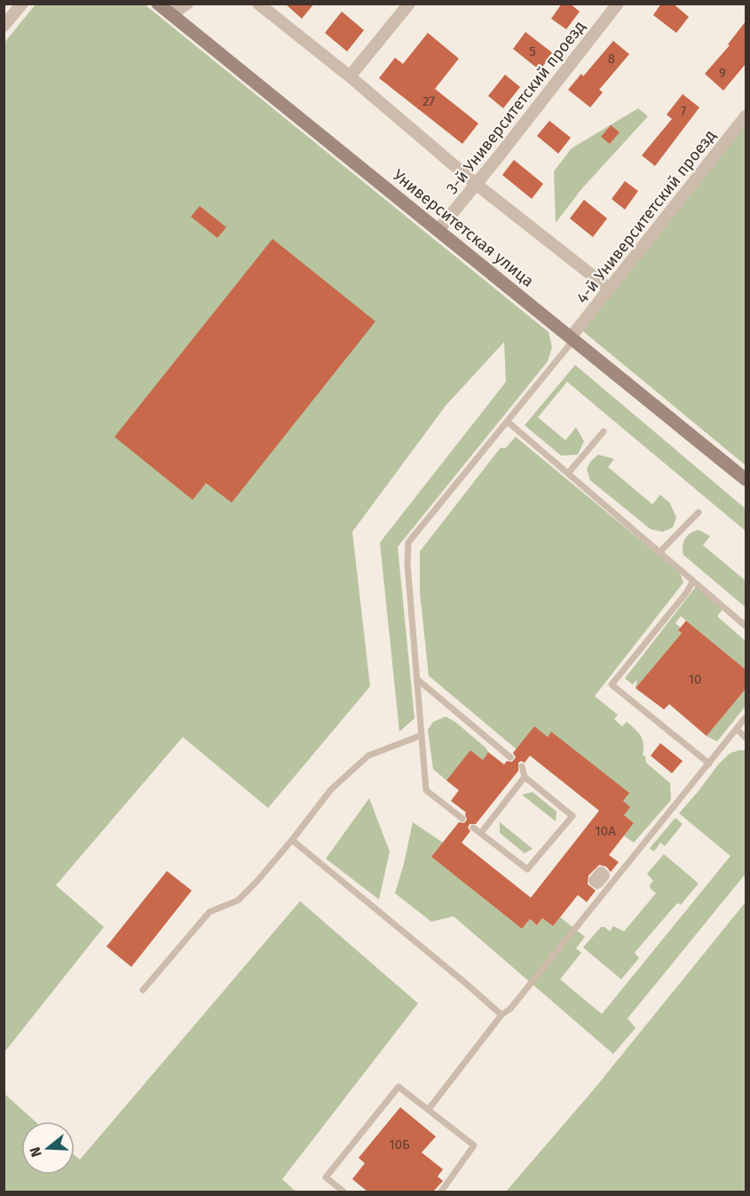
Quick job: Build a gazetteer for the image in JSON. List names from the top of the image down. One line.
{"streets":{"street":["3-й Университетский проезд","4-й Университетский проезд","Университетская улица"]},"crossings":[["3-й Университетский проезд","Университетская улица"],["4-й Университетский проезд","Университетская улица"]],"house_numbers":["5","8","9","27","7","10","10А","10Б"],"north":"left"}
